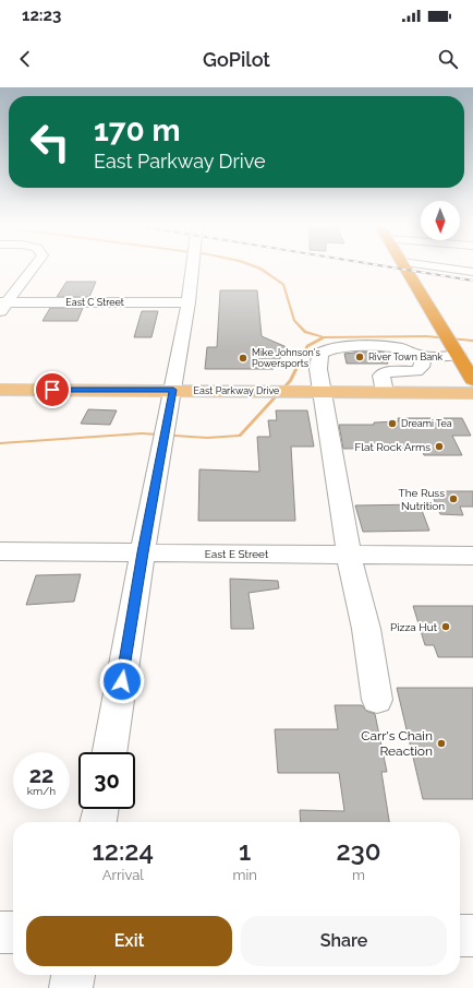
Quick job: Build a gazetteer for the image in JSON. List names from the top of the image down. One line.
{"streets":{"main road":["East Parkway Drive"],"street":["East C Street","East E Street"]},"places":["River Town Bank","Mike Johnson's Powersports","Dreami Tea","Flat Rock Arms","The Russ Nutrition","Pizza Hut","Carr's Chain Reaction"],"north":"bottom","page":{"status":"12:23","header":"GoPilot","turn":["170 m","East Parkway Drive"],"speed":"22 km/h","limit":"30","eta":["12:24","Arrival","1","min","230","m"],"buttons":["Exit","Share"]}}
